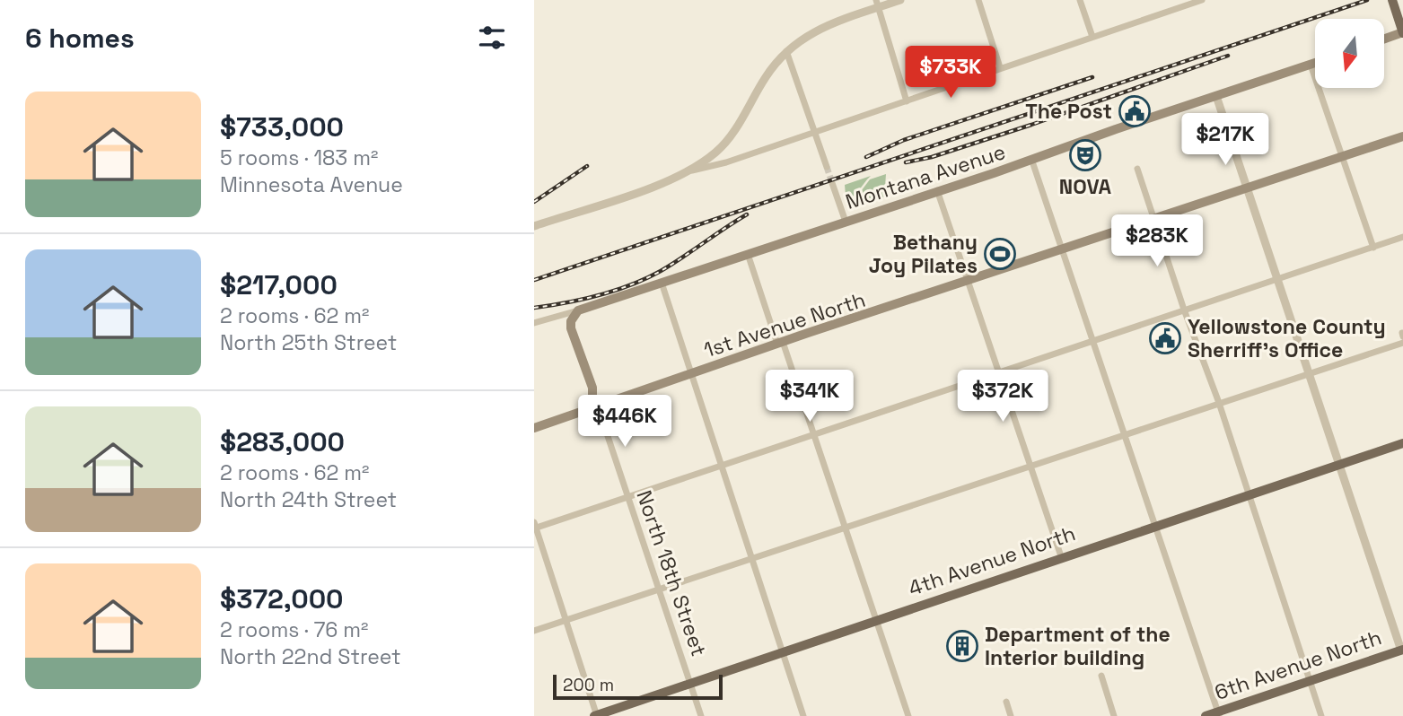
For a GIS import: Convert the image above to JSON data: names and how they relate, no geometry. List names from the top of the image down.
{
  "streets": {
    "main road": [
      "Montana Avenue",
      "1st Avenue North",
      "4th Avenue North",
      "6th Avenue North"
    ],
    "street": ["North 18th Street"]
  },
  "crossings": [
    ["1st Avenue North", "North 18th Street"],
    ["4th Avenue North", "North 18th Street"]
  ],
  "places": {
    "public building": ["The Post", "Yellowstone County Sherriff's Office"],
    "theatre": ["NOVA"],
    "sports": ["Bethany Joy Pilates"],
    "building": ["Department of the Interior building"]
  },
  "scale_bar": "200 m",
  "north": "bottom",
  "page": {
    "heading": "6 homes",
    "price": [
      "$733K",
      "$217K",
      "$283K",
      "$341K",
      "$372K",
      "$446K"
    ],
    "list": [
      {
        "name": "$733,000",
        "note": "5 rooms · 183 m² · Minnesota Avenue"
      },
      {
        "name": "$217,000",
        "note": "2 rooms · 62 m² · North 25th Street"
      },
      {
        "name": "$283,000",
        "note": "2 rooms · 62 m² · North 24th Street"
      },
      {
        "name": "$372,000",
        "note": "2 rooms · 76 m² · North 22nd Street"
      }
    ],
    "scale": "200 m"
  }
}
